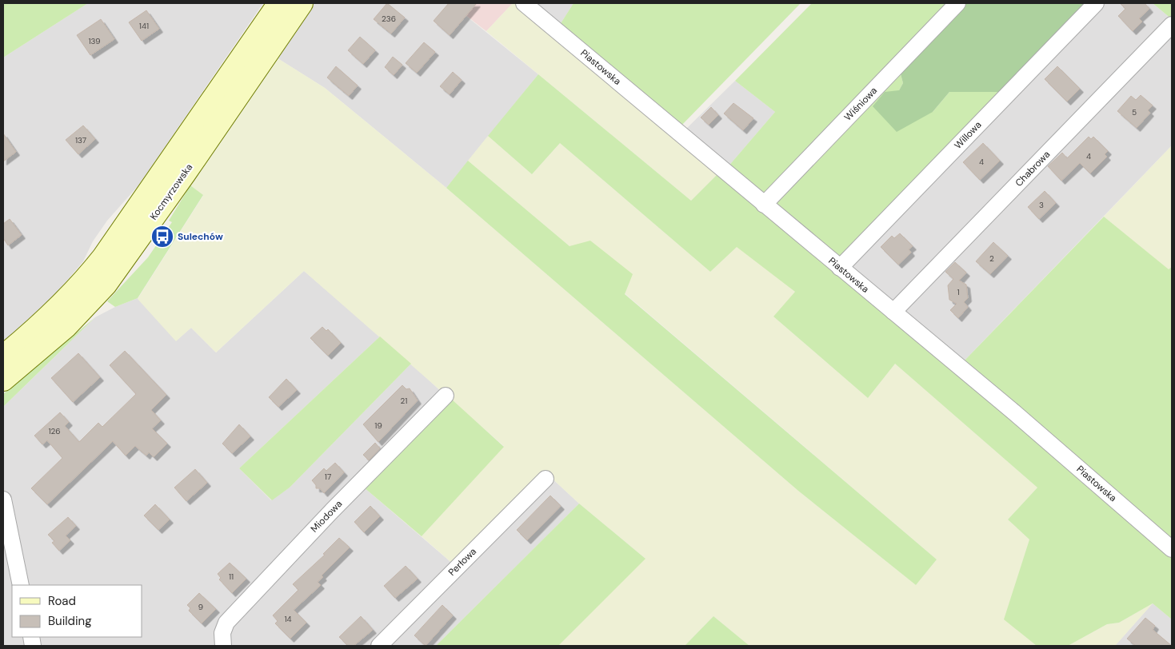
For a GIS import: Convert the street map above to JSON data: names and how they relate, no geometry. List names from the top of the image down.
{
  "streets": {
    "main road": ["Kocmyrzowska"],
    "street": [
      "Piastowska",
      "Wiśniowa",
      "Willowa",
      "Chabrowa",
      "Miodowa",
      "Perłowa"
    ]
  },
  "crossings": [
    ["Piastowska", "Wiśniowa"],
    ["Piastowska", "Willowa"],
    ["Piastowska", "Chabrowa"]
  ],
  "places": {
    "bus stop": ["Sulechów"]
  },
  "house_numbers": [
    "236",
    "141",
    "139",
    "5",
    "137",
    "4",
    "4",
    "3",
    "2",
    "1",
    "21",
    "19",
    "126",
    "17",
    "11",
    "9",
    "14"
  ],
  "legend": ["Road", "Building"]
}
